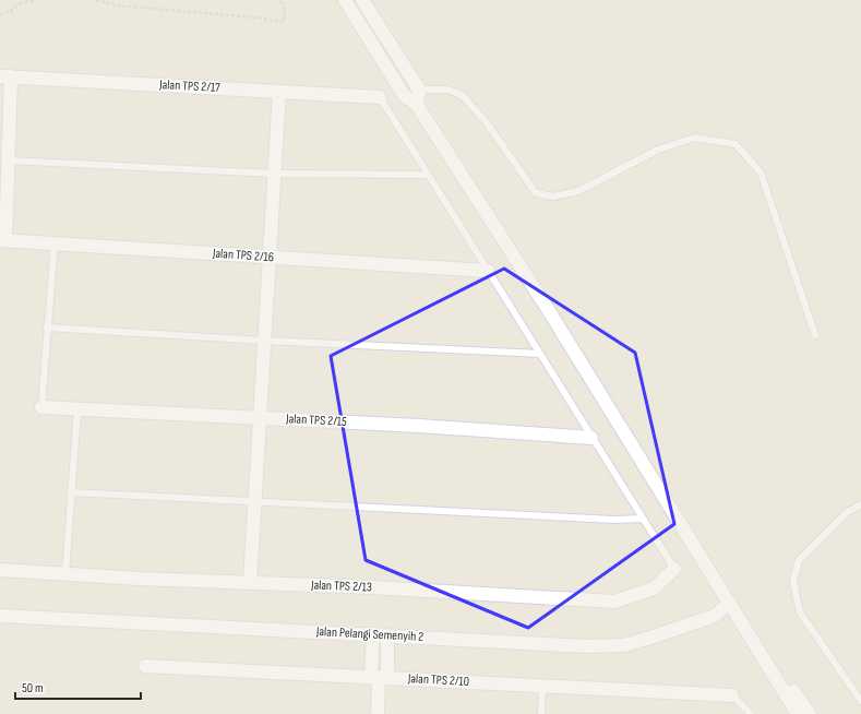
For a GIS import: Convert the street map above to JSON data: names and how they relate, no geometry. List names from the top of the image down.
{
  "streets": {
    "street": [
      "Jalan TPS 2/17",
      "Jalan TPS 2/16",
      "Jalan TPS 2/15",
      "Jalan TPS 2/13",
      "Jalan Pelangi Semenyih 2",
      "Jalan TPS 2/10"
    ]
  },
  "scale_bar": "50 m"
}
